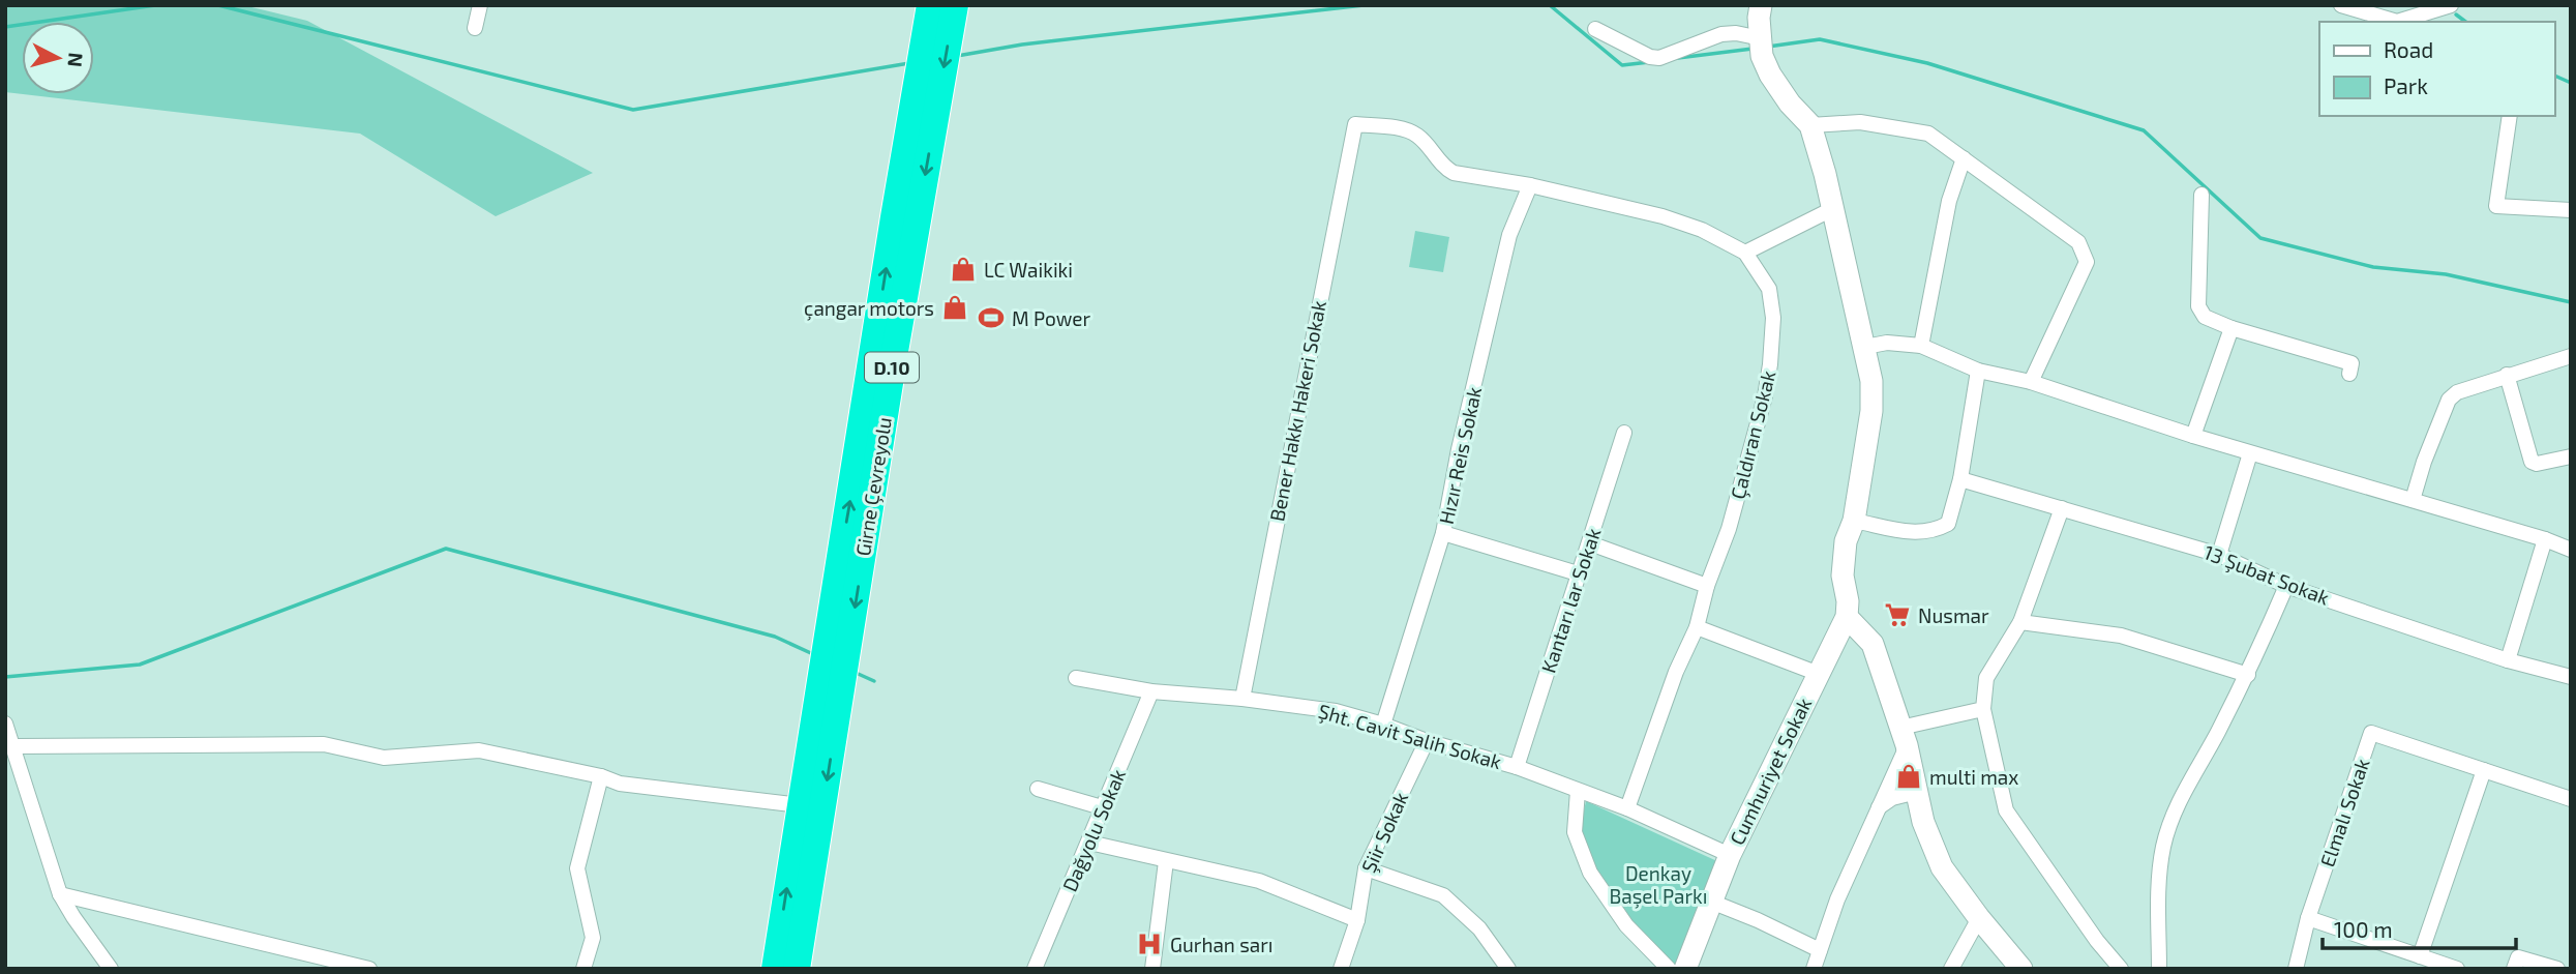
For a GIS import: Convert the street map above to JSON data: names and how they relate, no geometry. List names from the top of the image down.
{
  "streets": {
    "highway": ["D.10", "Girne Çevreyolu"],
    "street": [
      "Bener Hakkı Hakeri Sokak",
      "Çaldıran Sokak",
      "Hızır Reis Sokak",
      "13 Şubat Sokak",
      "Kantarı lar Sokak",
      "Şht. Cavit Salih Sokak",
      "Cumhuriyet Sokak",
      "Elmalı Sokak",
      "Dağyolu Sokak",
      "Şiir Sokak"
    ]
  },
  "crossings": [
    ["Bener Hakkı Hakeri Sokak", "Çaldıran Sokak"],
    ["Bener Hakkı Hakeri Sokak", "Şht. Cavit Salih Sokak"],
    ["Çaldıran Sokak", "Hızır Reis Sokak"],
    ["Çaldıran Sokak", "Şht. Cavit Salih Sokak"],
    ["Hızır Reis Sokak", "Şht. Cavit Salih Sokak"],
    ["Kantarı lar Sokak", "Şht. Cavit Salih Sokak"],
    ["Şht. Cavit Salih Sokak", "Cumhuriyet Sokak"],
    ["Şht. Cavit Salih Sokak", "Dağyolu Sokak"],
    ["Şht. Cavit Salih Sokak", "Şiir Sokak"]
  ],
  "parks": ["Denkay Başel Parkı"],
  "places": {
    "shop": ["LC Waikiki", "çangar motors", "multi max"],
    "sports": ["M Power"],
    "supermarket": ["Nusmar"],
    "hospital": ["Gurhan sarı"]
  },
  "legend": ["Road", "Park"],
  "scale_bar": "100 m",
  "north": "right"
}
